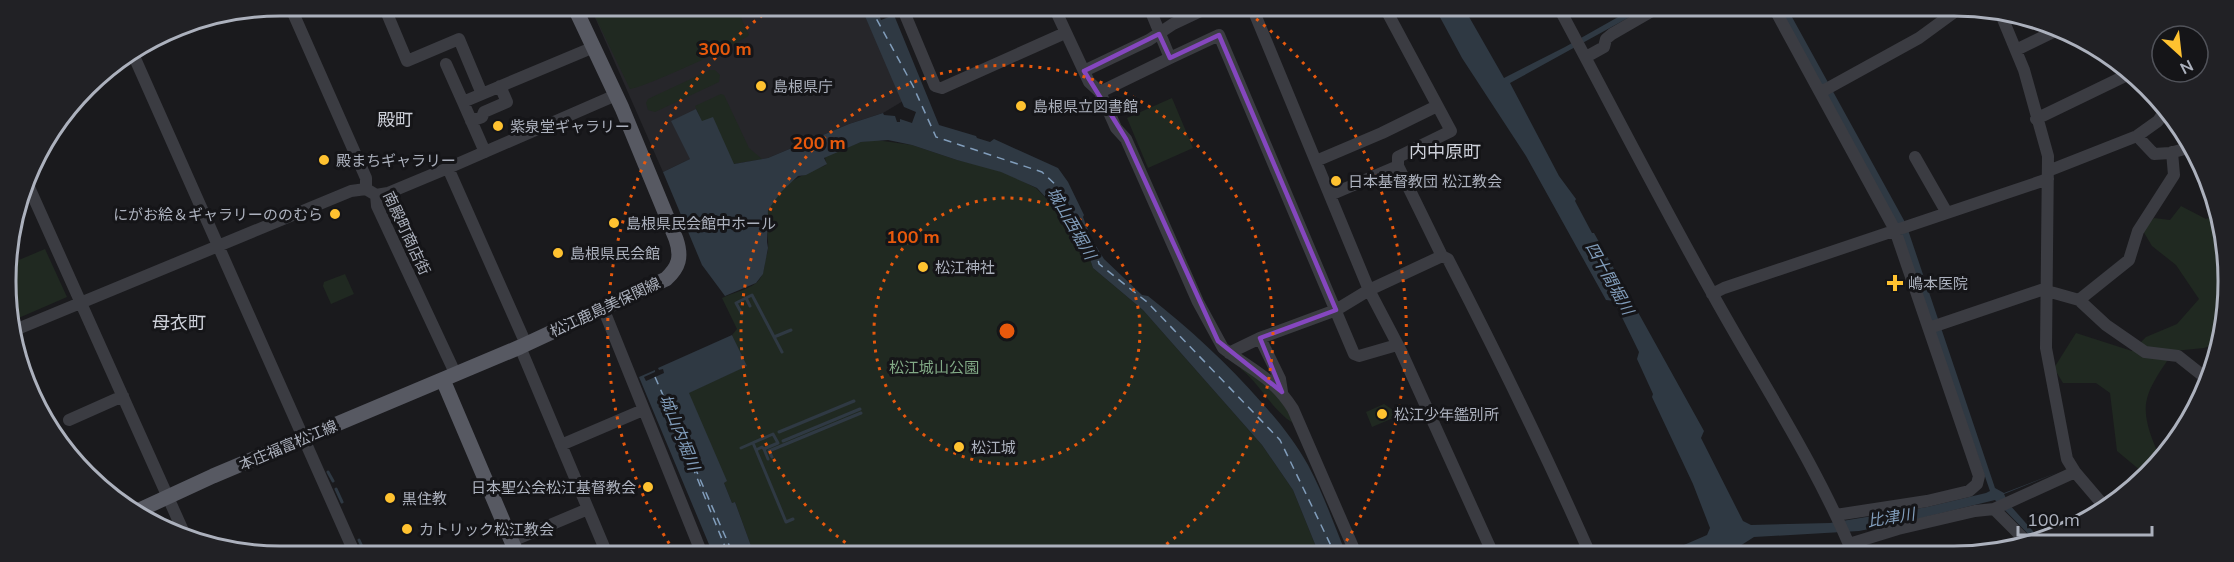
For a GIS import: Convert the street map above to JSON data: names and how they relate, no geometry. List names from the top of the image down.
{
  "streets": {
    "main road": ["松江鹿島美保関線", "本庄福富松江線"],
    "street": ["南殿町商店街"]
  },
  "crossings": [
    ["南殿町商店街", "松江鹿島美保関線"],
    ["南殿町商店街", "本庄福富松江線"],
    ["松江鹿島美保関線", "本庄福富松江線"]
  ],
  "districts": ["殿町", "内中原町", "母衣町"],
  "water": [
    "城山西堀川",
    "四十間堀川",
    "城山内堀川",
    "比津川"
  ],
  "parks": ["松江城山公園"],
  "places": {
    "other": [
      "島根県庁",
      "島根県立図書館",
      "紫泉堂ギャラリー",
      "殿まちギャラリー",
      "日本基督教団 松江教会",
      "にがお絵＆ギャラリーののむら",
      "島根県民会館中ホール",
      "島根県民会館",
      "松江神社",
      "松江少年鑑別所",
      "松江城",
      "日本聖公会松江基督教会",
      "黒住教",
      "カトリック松江教会"
    ],
    "health": ["嶋本医院"]
  },
  "scale_bar": "100 m",
  "north": "bottom right",
  "rings": ["300 m", "200 m", "100 m"]
}
